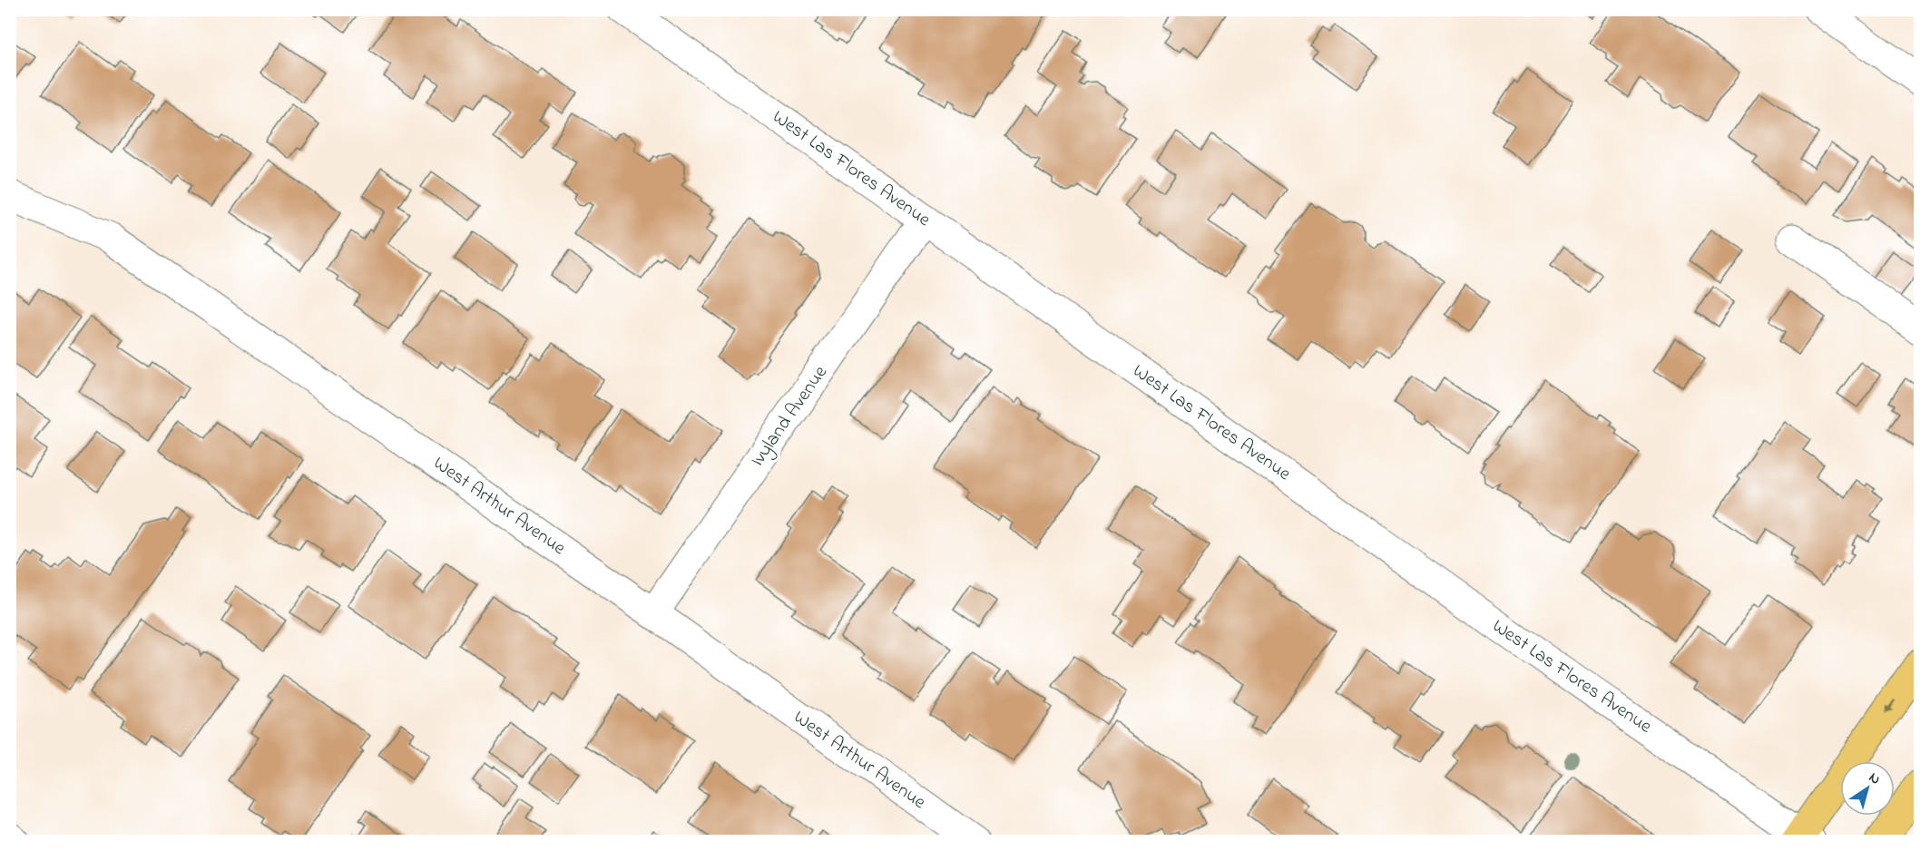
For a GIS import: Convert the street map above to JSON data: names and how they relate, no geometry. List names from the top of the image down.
{
  "streets": {
    "street": ["West Las Flores Avenue", "Ivyland Avenue", "West Arthur Avenue"]
  },
  "crossings": [
    ["West Las Flores Avenue", "Ivyland Avenue"],
    ["Ivyland Avenue", "West Arthur Avenue"]
  ],
  "north": "top right"
}
